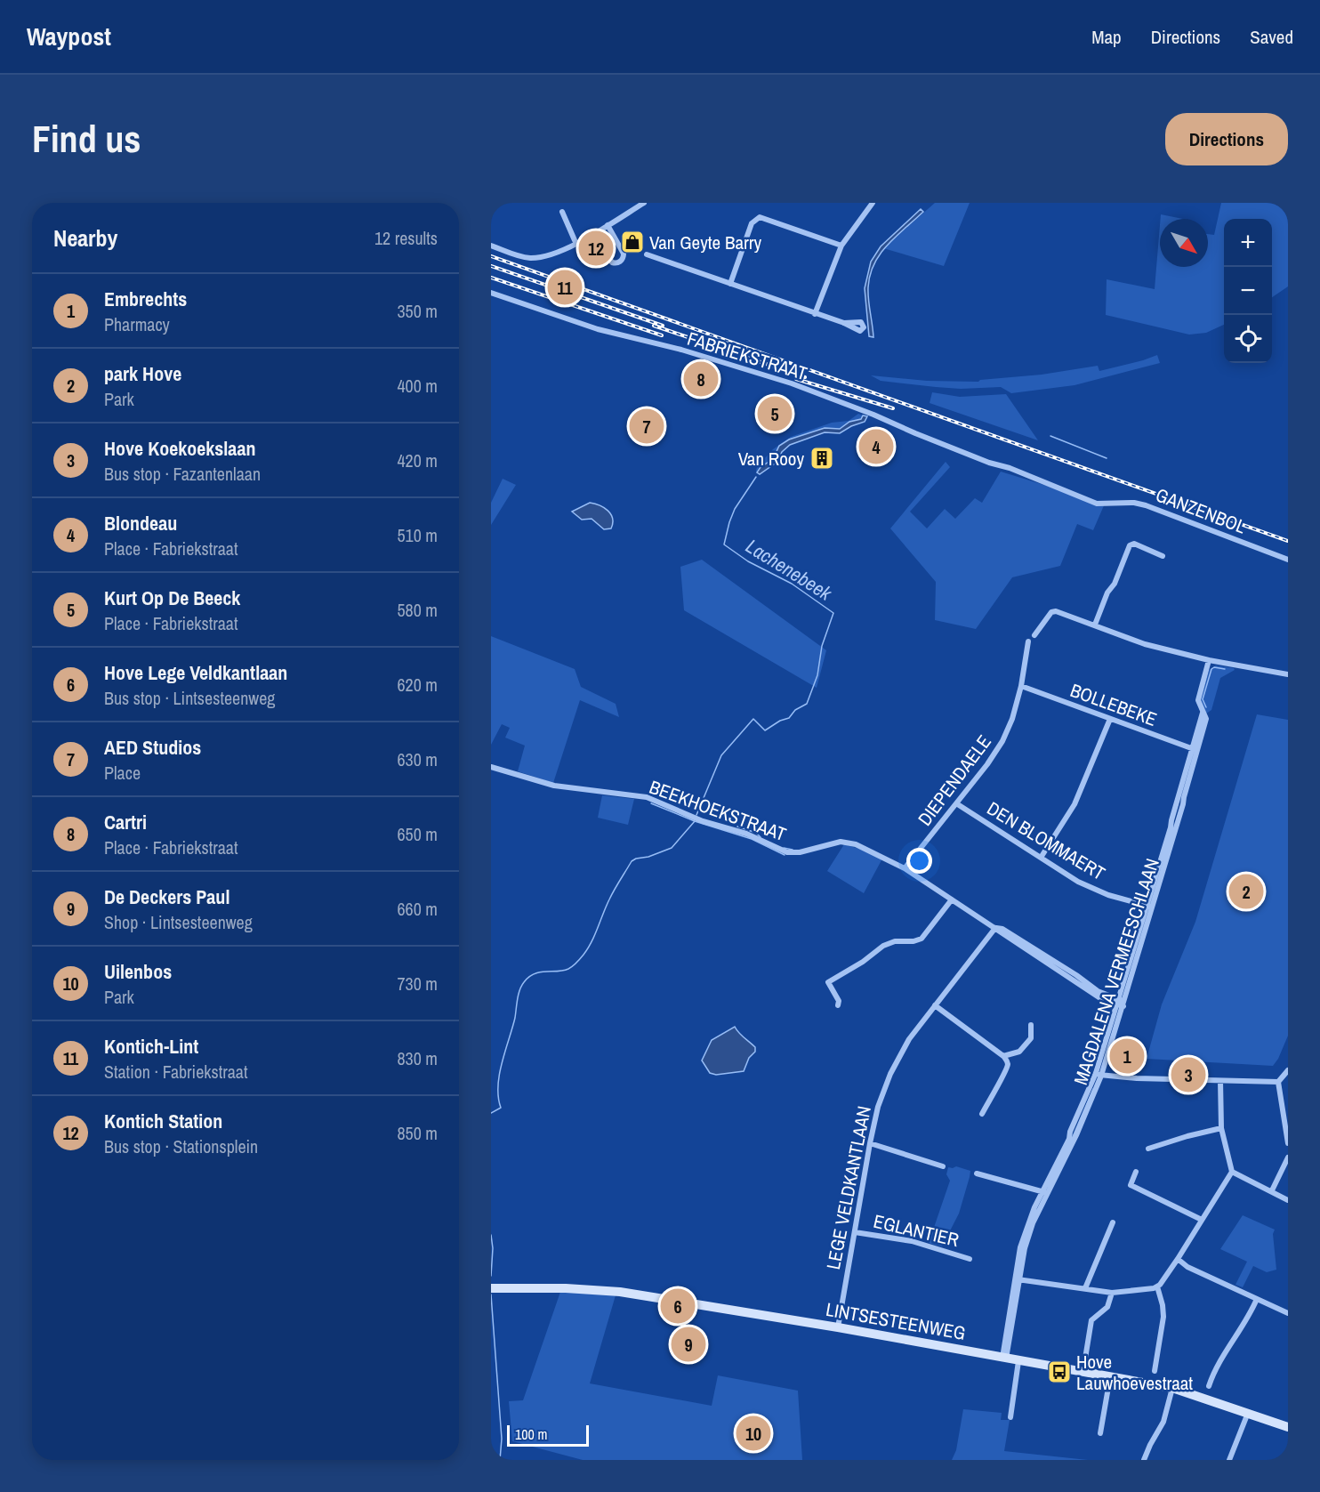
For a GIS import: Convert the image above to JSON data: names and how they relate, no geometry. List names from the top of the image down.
{
  "streets": {
    "street": [
      "FABRIEKSTRAAT",
      "GANZENBOL",
      "BOLLEBEKE",
      "DIEPENDAELE",
      "BEEKHOEKSTRAAT",
      "DEN BLOMMAERT",
      "MAGDALENA VERMEESCHLAAN",
      "LEGE VELDKANTLAAN",
      "EGLANTIER",
      "LINTSESTEENWEG"
    ]
  },
  "crossings": [
    ["FABRIEKSTRAAT", "GANZENBOL"],
    ["BOLLEBEKE", "DIEPENDAELE"],
    ["BOLLEBEKE", "MAGDALENA VERMEESCHLAAN"],
    ["DIEPENDAELE", "BEEKHOEKSTRAAT"],
    ["DIEPENDAELE", "DEN BLOMMAERT"],
    ["DEN BLOMMAERT", "MAGDALENA VERMEESCHLAAN"],
    ["MAGDALENA VERMEESCHLAAN", "LINTSESTEENWEG"],
    ["LEGE VELDKANTLAAN", "EGLANTIER"],
    ["LEGE VELDKANTLAAN", "LINTSESTEENWEG"]
  ],
  "water": ["Lachenebeek"],
  "places": {
    "shop": ["Van Geyte Barry"],
    "building": ["Van Rooy"],
    "bus stop": ["Hove Lauwhoevestraat"]
  },
  "scale_bar": "100 m",
  "north": "bottom right",
  "page": {
    "header": "Waypost",
    "nav": ["Map", "Directions", "Saved"],
    "buttons": "Directions",
    "title": "Find us",
    "heading": ["Nearby", "12 results"],
    "map_buttons": ["+", "−"],
    "pins": [
      "12",
      "11",
      "8",
      "5",
      "7",
      "4",
      "2",
      "1",
      "3",
      "6",
      "9",
      "10"
    ],
    "list": [
      {
        "mark": "1",
        "name": "Embrechts",
        "note": "Pharmacy",
        "value": "350 m"
      },
      {
        "mark": "2",
        "name": "park Hove",
        "note": "Park",
        "value": "400 m"
      },
      {
        "mark": "3",
        "name": "Hove Koekoekslaan",
        "note": "Bus stop · Fazantenlaan",
        "value": "420 m"
      },
      {
        "mark": "4",
        "name": "Blondeau",
        "note": "Place · Fabriekstraat",
        "value": "510 m"
      },
      {
        "mark": "5",
        "name": "Kurt Op De Beeck",
        "note": "Place · Fabriekstraat",
        "value": "580 m"
      },
      {
        "mark": "6",
        "name": "Hove Lege Veldkantlaan",
        "note": "Bus stop · Lintsesteenweg",
        "value": "620 m"
      },
      {
        "mark": "7",
        "name": "AED Studios",
        "note": "Place",
        "value": "630 m"
      },
      {
        "mark": "8",
        "name": "Cartri",
        "note": "Place · Fabriekstraat",
        "value": "650 m"
      },
      {
        "mark": "9",
        "name": "De Deckers Paul",
        "note": "Shop · Lintsesteenweg",
        "value": "660 m"
      },
      {
        "mark": "10",
        "name": "Uilenbos",
        "note": "Park",
        "value": "730 m"
      },
      {
        "mark": "11",
        "name": "Kontich-Lint",
        "note": "Station · Fabriekstraat",
        "value": "830 m"
      },
      {
        "mark": "12",
        "name": "Kontich Station",
        "note": "Bus stop · Stationsplein",
        "value": "850 m"
      }
    ],
    "scale": "100 m"
  }
}
